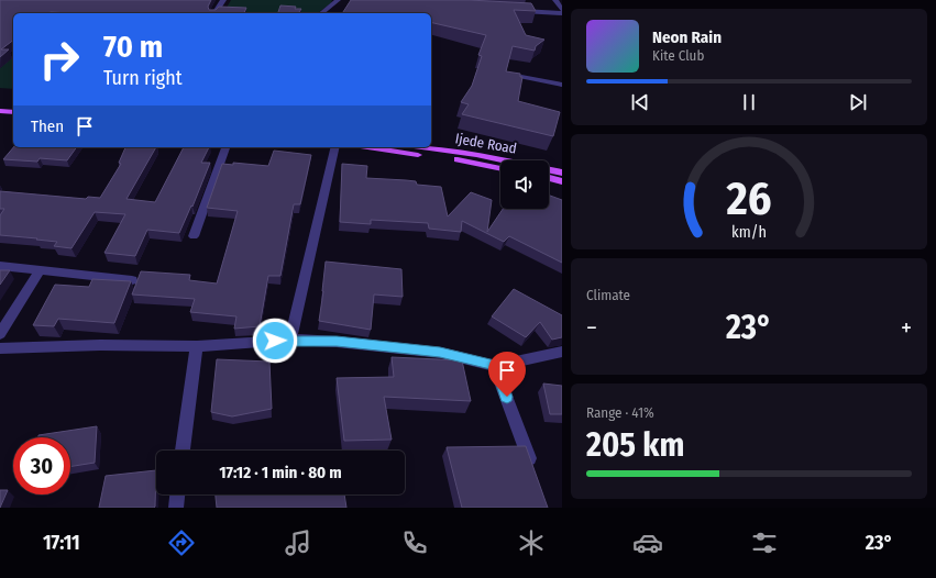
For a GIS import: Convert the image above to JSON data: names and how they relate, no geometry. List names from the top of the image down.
{
  "streets": {
    "main road": ["Ijede Road"]
  },
  "page": {
    "turn": ["70 m", "Turn right"],
    "song": ["Neon Rain", "Kite Club"],
    "then": "Then",
    "tile": [
      "Climate",
      ["Range · 41%", "205 km"]
    ],
    "heat": ["−", "23°", "+"],
    "limit": "30",
    "trip": "17:12 · 1 min · 80 m",
    "tabs": ["17:11", "23°"],
    "gauge": ["26", "km/h"]
  }
}
